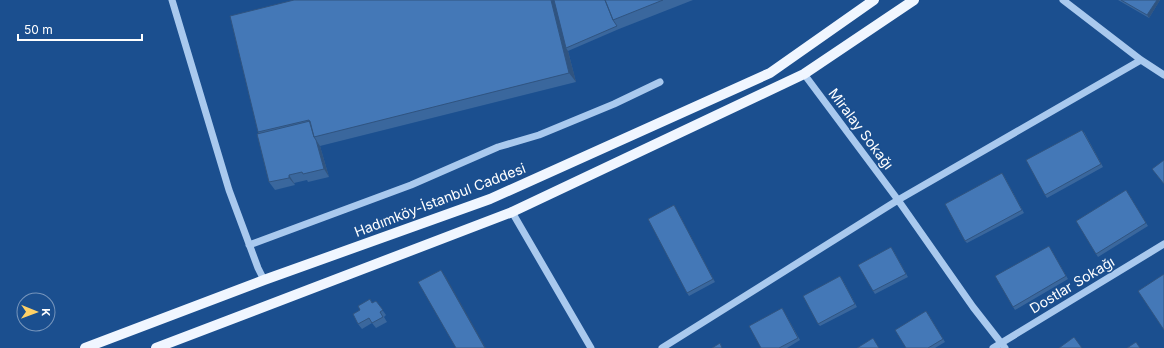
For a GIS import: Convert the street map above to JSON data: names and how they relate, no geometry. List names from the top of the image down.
{
  "streets": {
    "main road": ["Hadımköy-İstanbul Caddesi"],
    "street": ["Miralay Sokağı", "Dostlar Sokağı"]
  },
  "crossings": [
    ["Miralay Sokağı", "Dostlar Sokağı"]
  ],
  "scale_bar": "50 m",
  "north": "right"
}
